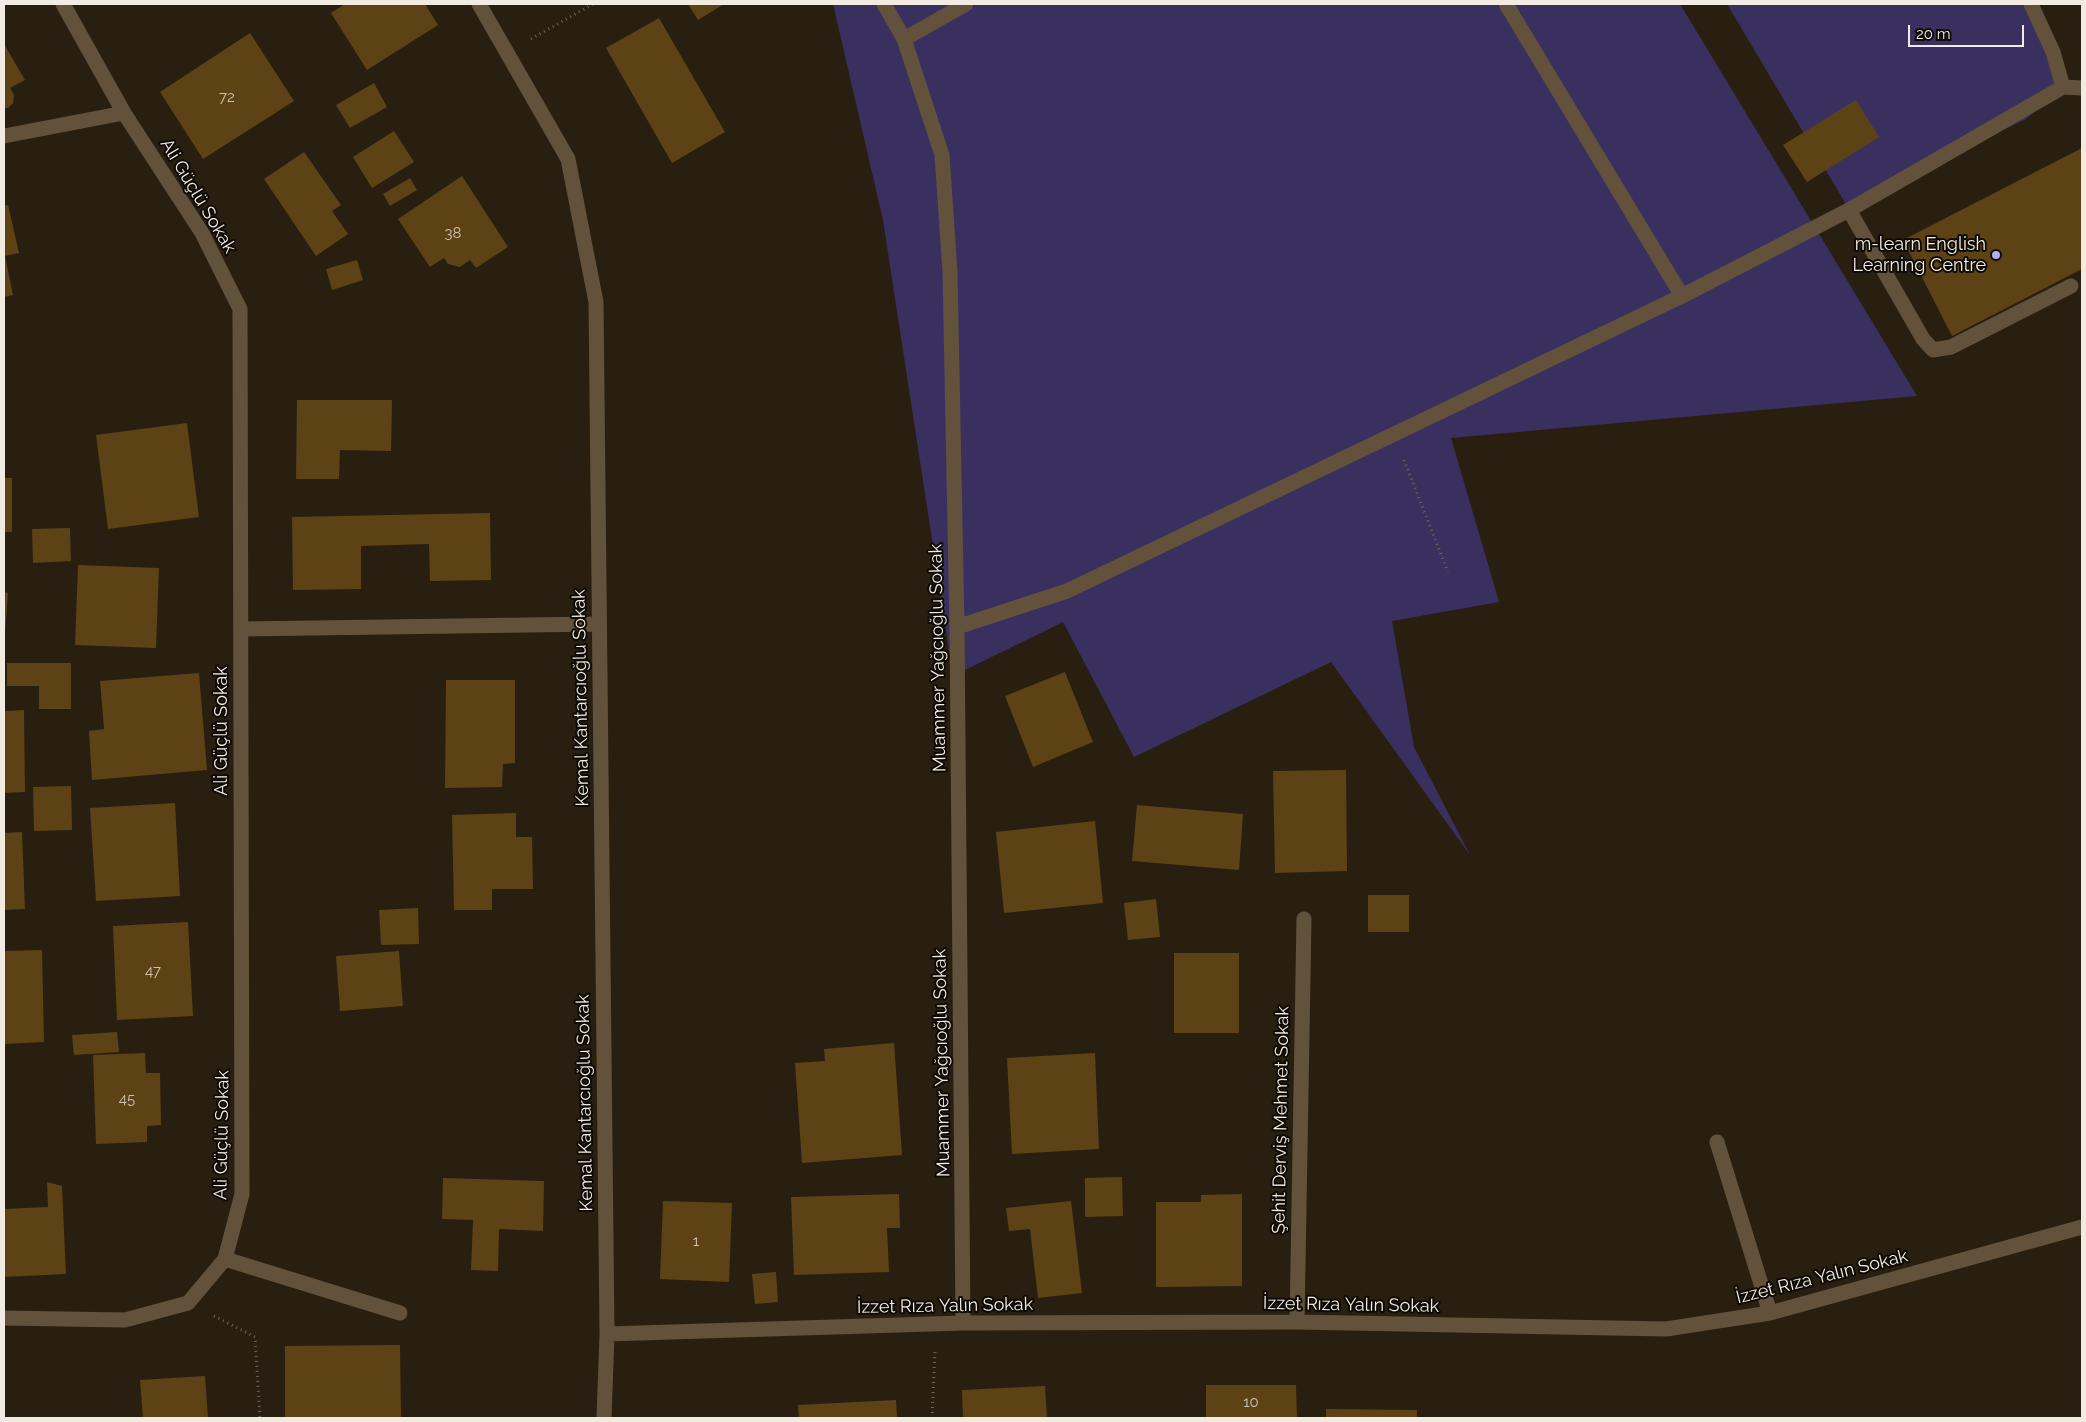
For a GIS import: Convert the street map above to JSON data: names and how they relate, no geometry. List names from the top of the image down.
{
  "streets": {
    "street": [
      "Ali Güçlü Sokak",
      "Muammer Yağcıoğlu Sokak",
      "Kemal Kantarcıoğlu Sokak",
      "Şehit Derviş Mehmet Sokak",
      "İzzet Rıza Yalın Sokak"
    ]
  },
  "crossings": [
    ["Muammer Yağcıoğlu Sokak", "İzzet Rıza Yalın Sokak"],
    ["Kemal Kantarcıoğlu Sokak", "İzzet Rıza Yalın Sokak"],
    ["Şehit Derviş Mehmet Sokak", "İzzet Rıza Yalın Sokak"]
  ],
  "places": ["m-learn English Learning Centre"],
  "house_numbers": [
    "72",
    "38",
    "47",
    "45",
    "1",
    "10"
  ],
  "scale_bar": "20 m"
}
